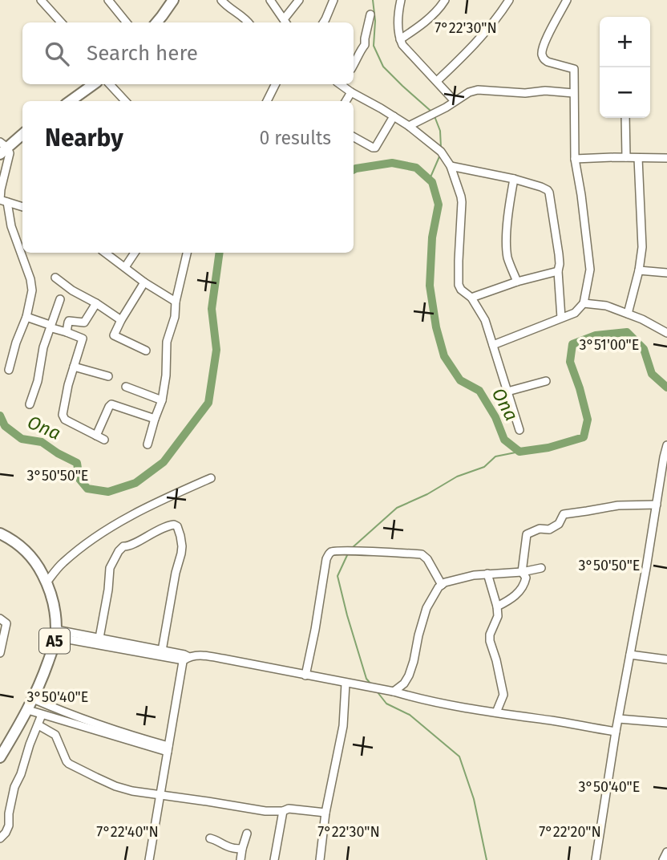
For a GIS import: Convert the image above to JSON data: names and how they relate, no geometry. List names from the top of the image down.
{
  "streets": {
    "highway": ["A5"]
  },
  "water": ["Ona"],
  "page": {
    "map_buttons": ["+", "−"],
    "search": "Search here",
    "heading": ["Nearby", "0 results"]
  },
  "coordinates": [
    "7°22'30\"N",
    "3°51'00\"E",
    "3°50'50\"E",
    "3°50'40\"E",
    "7°22'40\"N",
    "7°22'20\"N"
  ]
}
